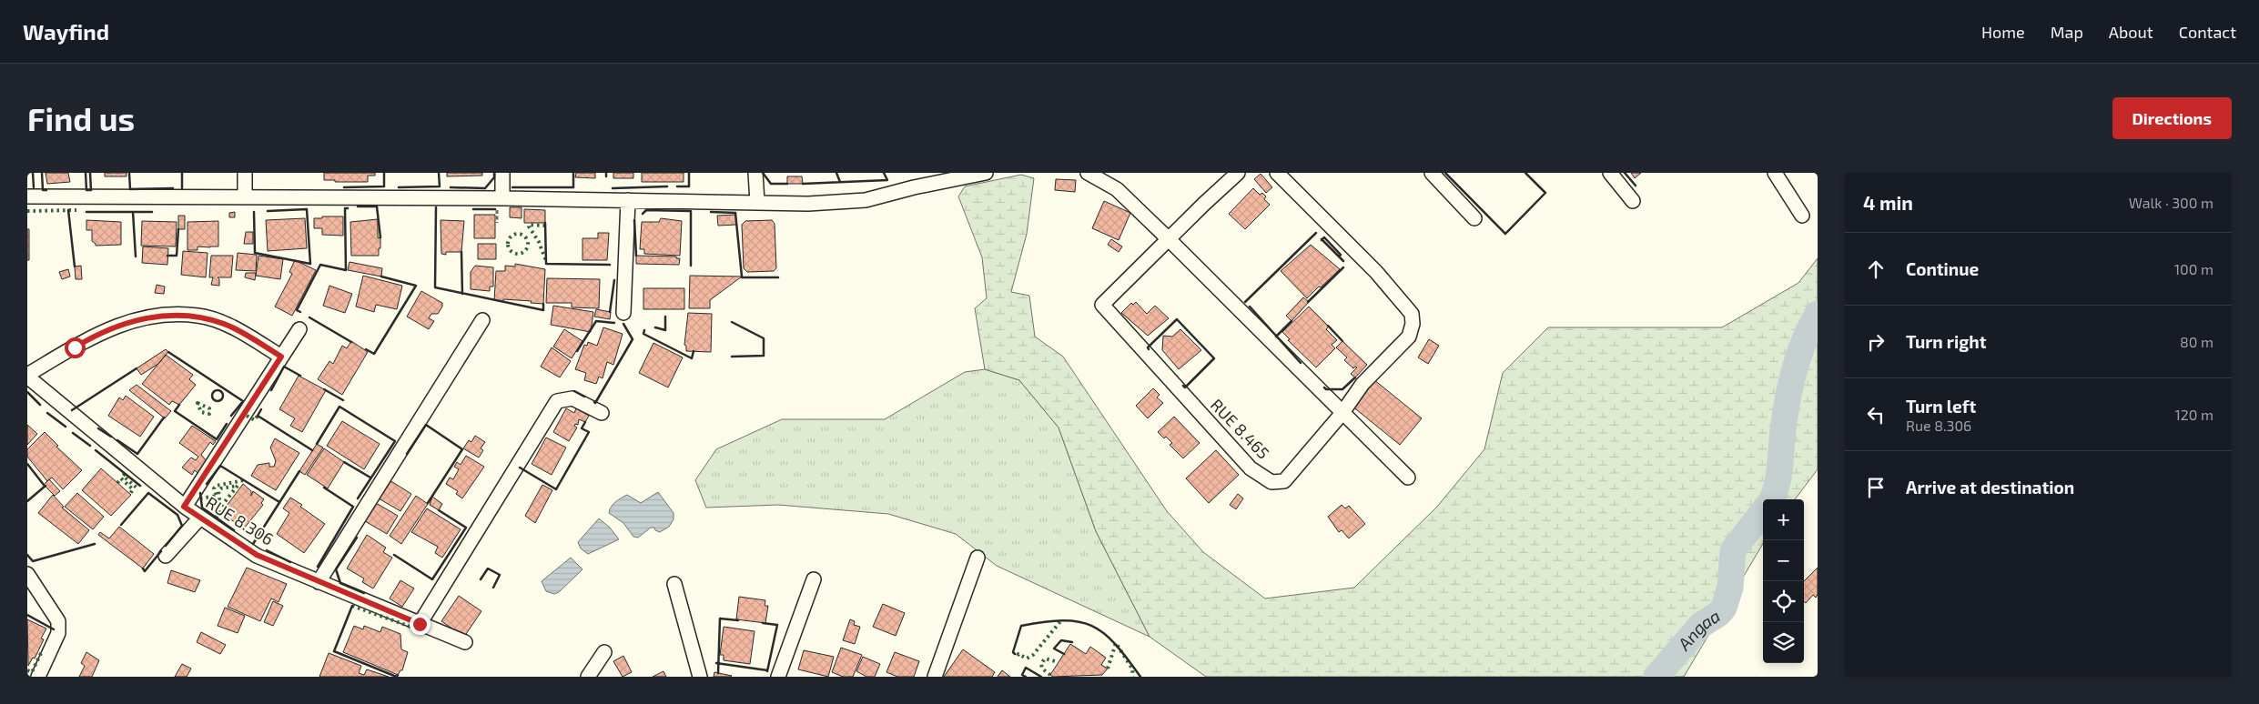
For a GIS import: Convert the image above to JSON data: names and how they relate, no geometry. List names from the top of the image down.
{
  "streets": {
    "street": ["RUE 8.465", "RUE 8.306"]
  },
  "water": ["Angaa"],
  "page": {
    "header": "Wayfind",
    "nav": [
      "Home",
      "Map",
      "About",
      "Contact"
    ],
    "buttons": "Directions",
    "title": "Find us",
    "heading": ["4 min", "Walk · 300 m"],
    "list": [
      ["Continue", "100 m"],
      ["Turn right", "80 m"],
      ["Turn left", "Rue 8.306", "120 m"],
      "Arrive at destination"
    ],
    "map_buttons": ["+", "−"]
  }
}
